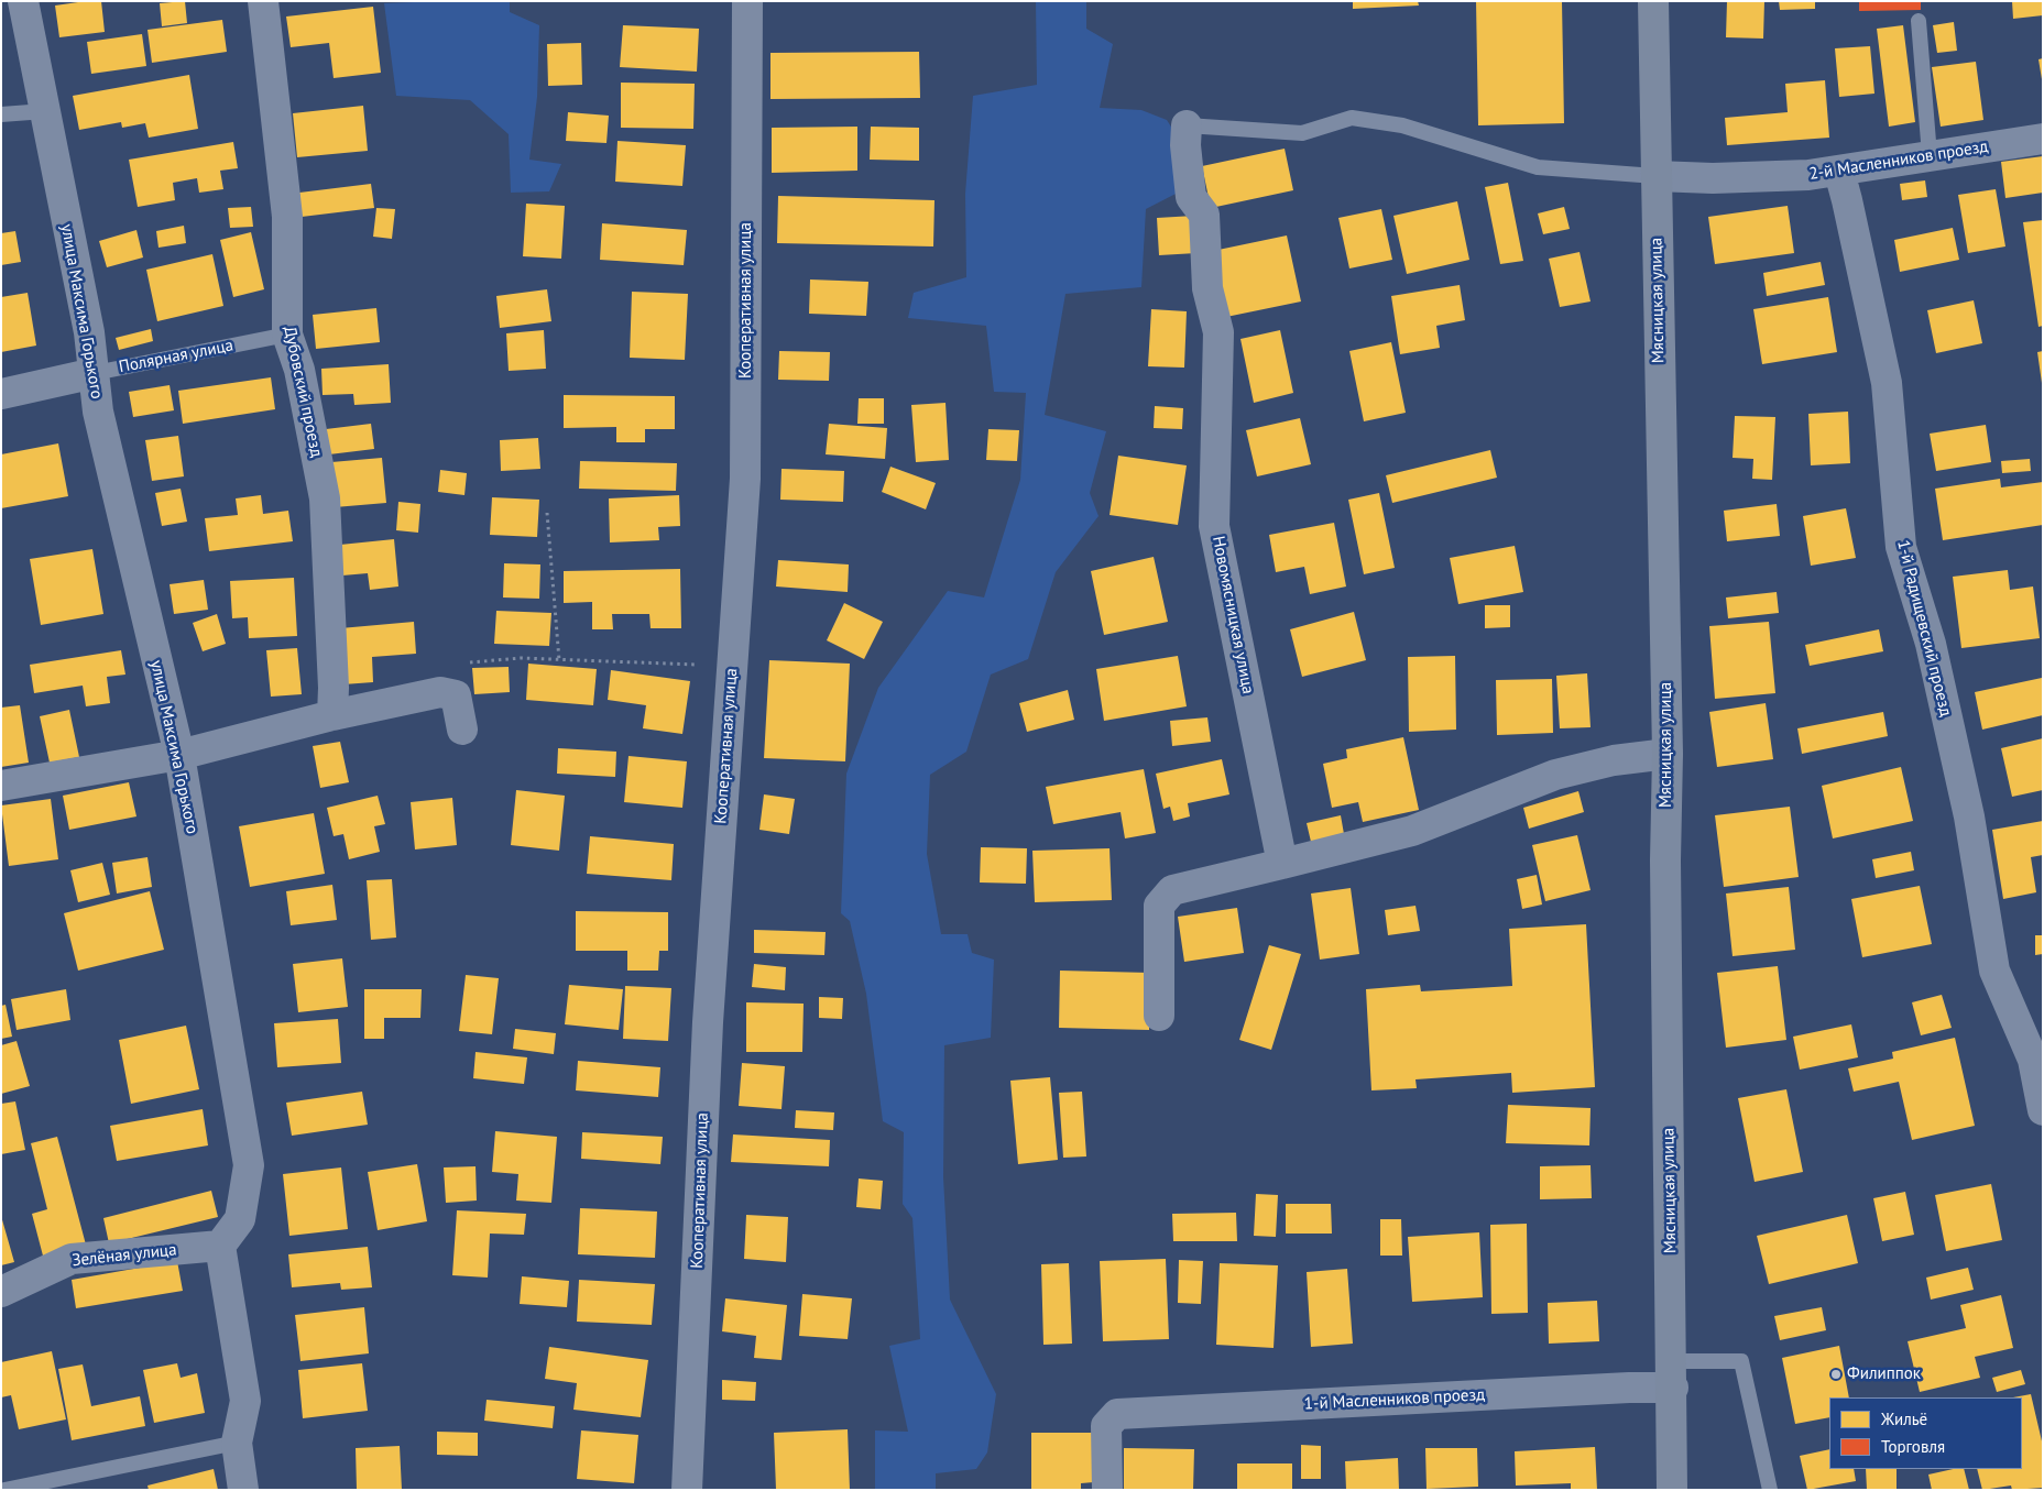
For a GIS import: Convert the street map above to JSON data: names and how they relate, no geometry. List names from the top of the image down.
{
  "streets": {
    "main road": ["Мясницкая улица"],
    "street": [
      "2-й Масленников проезд",
      "Кооперативная улица",
      "улица Максима Горького",
      "Полярная улица",
      "Дубовский проезд",
      "Новомясницкая улица",
      "1-й Радищевский проезд",
      "Зелёная улица",
      "1-й Масленников проезд"
    ]
  },
  "crossings": [
    ["2-й Масленников проезд", "Мясницкая улица"],
    ["2-й Масленников проезд", "1-й Радищевский проезд"],
    ["Мясницкая улица", "1-й Масленников проезд"],
    ["улица Максима Горького", "Полярная улица"],
    ["улица Максима Горького", "Зелёная улица"],
    ["Полярная улица", "Дубовский проезд"]
  ],
  "places": ["Филиппок"],
  "legend": ["Жильё", "Торговля"]
}
